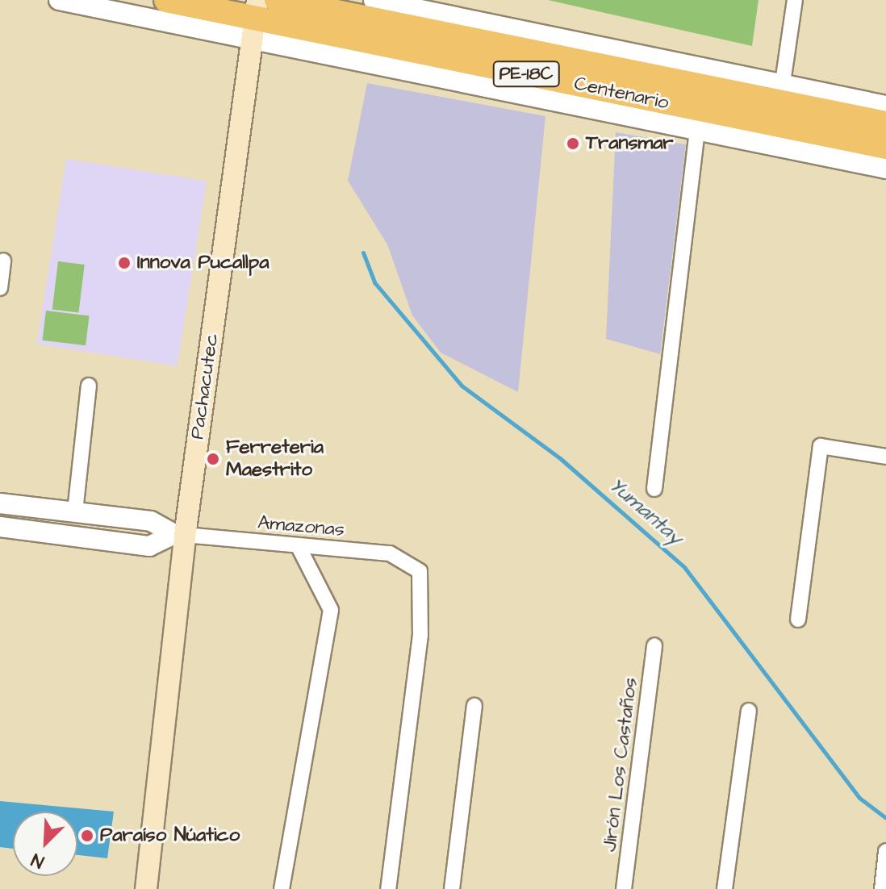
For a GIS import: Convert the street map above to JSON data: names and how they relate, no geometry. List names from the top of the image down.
{
  "streets": {
    "highway": ["PE-18C", "Centenario"],
    "main road": ["Pachacutec"],
    "street": ["Amazonas", "Jirón Los Castaños"]
  },
  "crossings": [
    ["Centenario", "Pachacutec"],
    ["Pachacutec", "Amazonas"]
  ],
  "water": ["Yumantay"],
  "places": [
    "Transmar",
    "Innova Pucallpa",
    "Ferreteria Maestrito",
    "Paraíso Núatico"
  ],
  "north": "bottom left"
}
